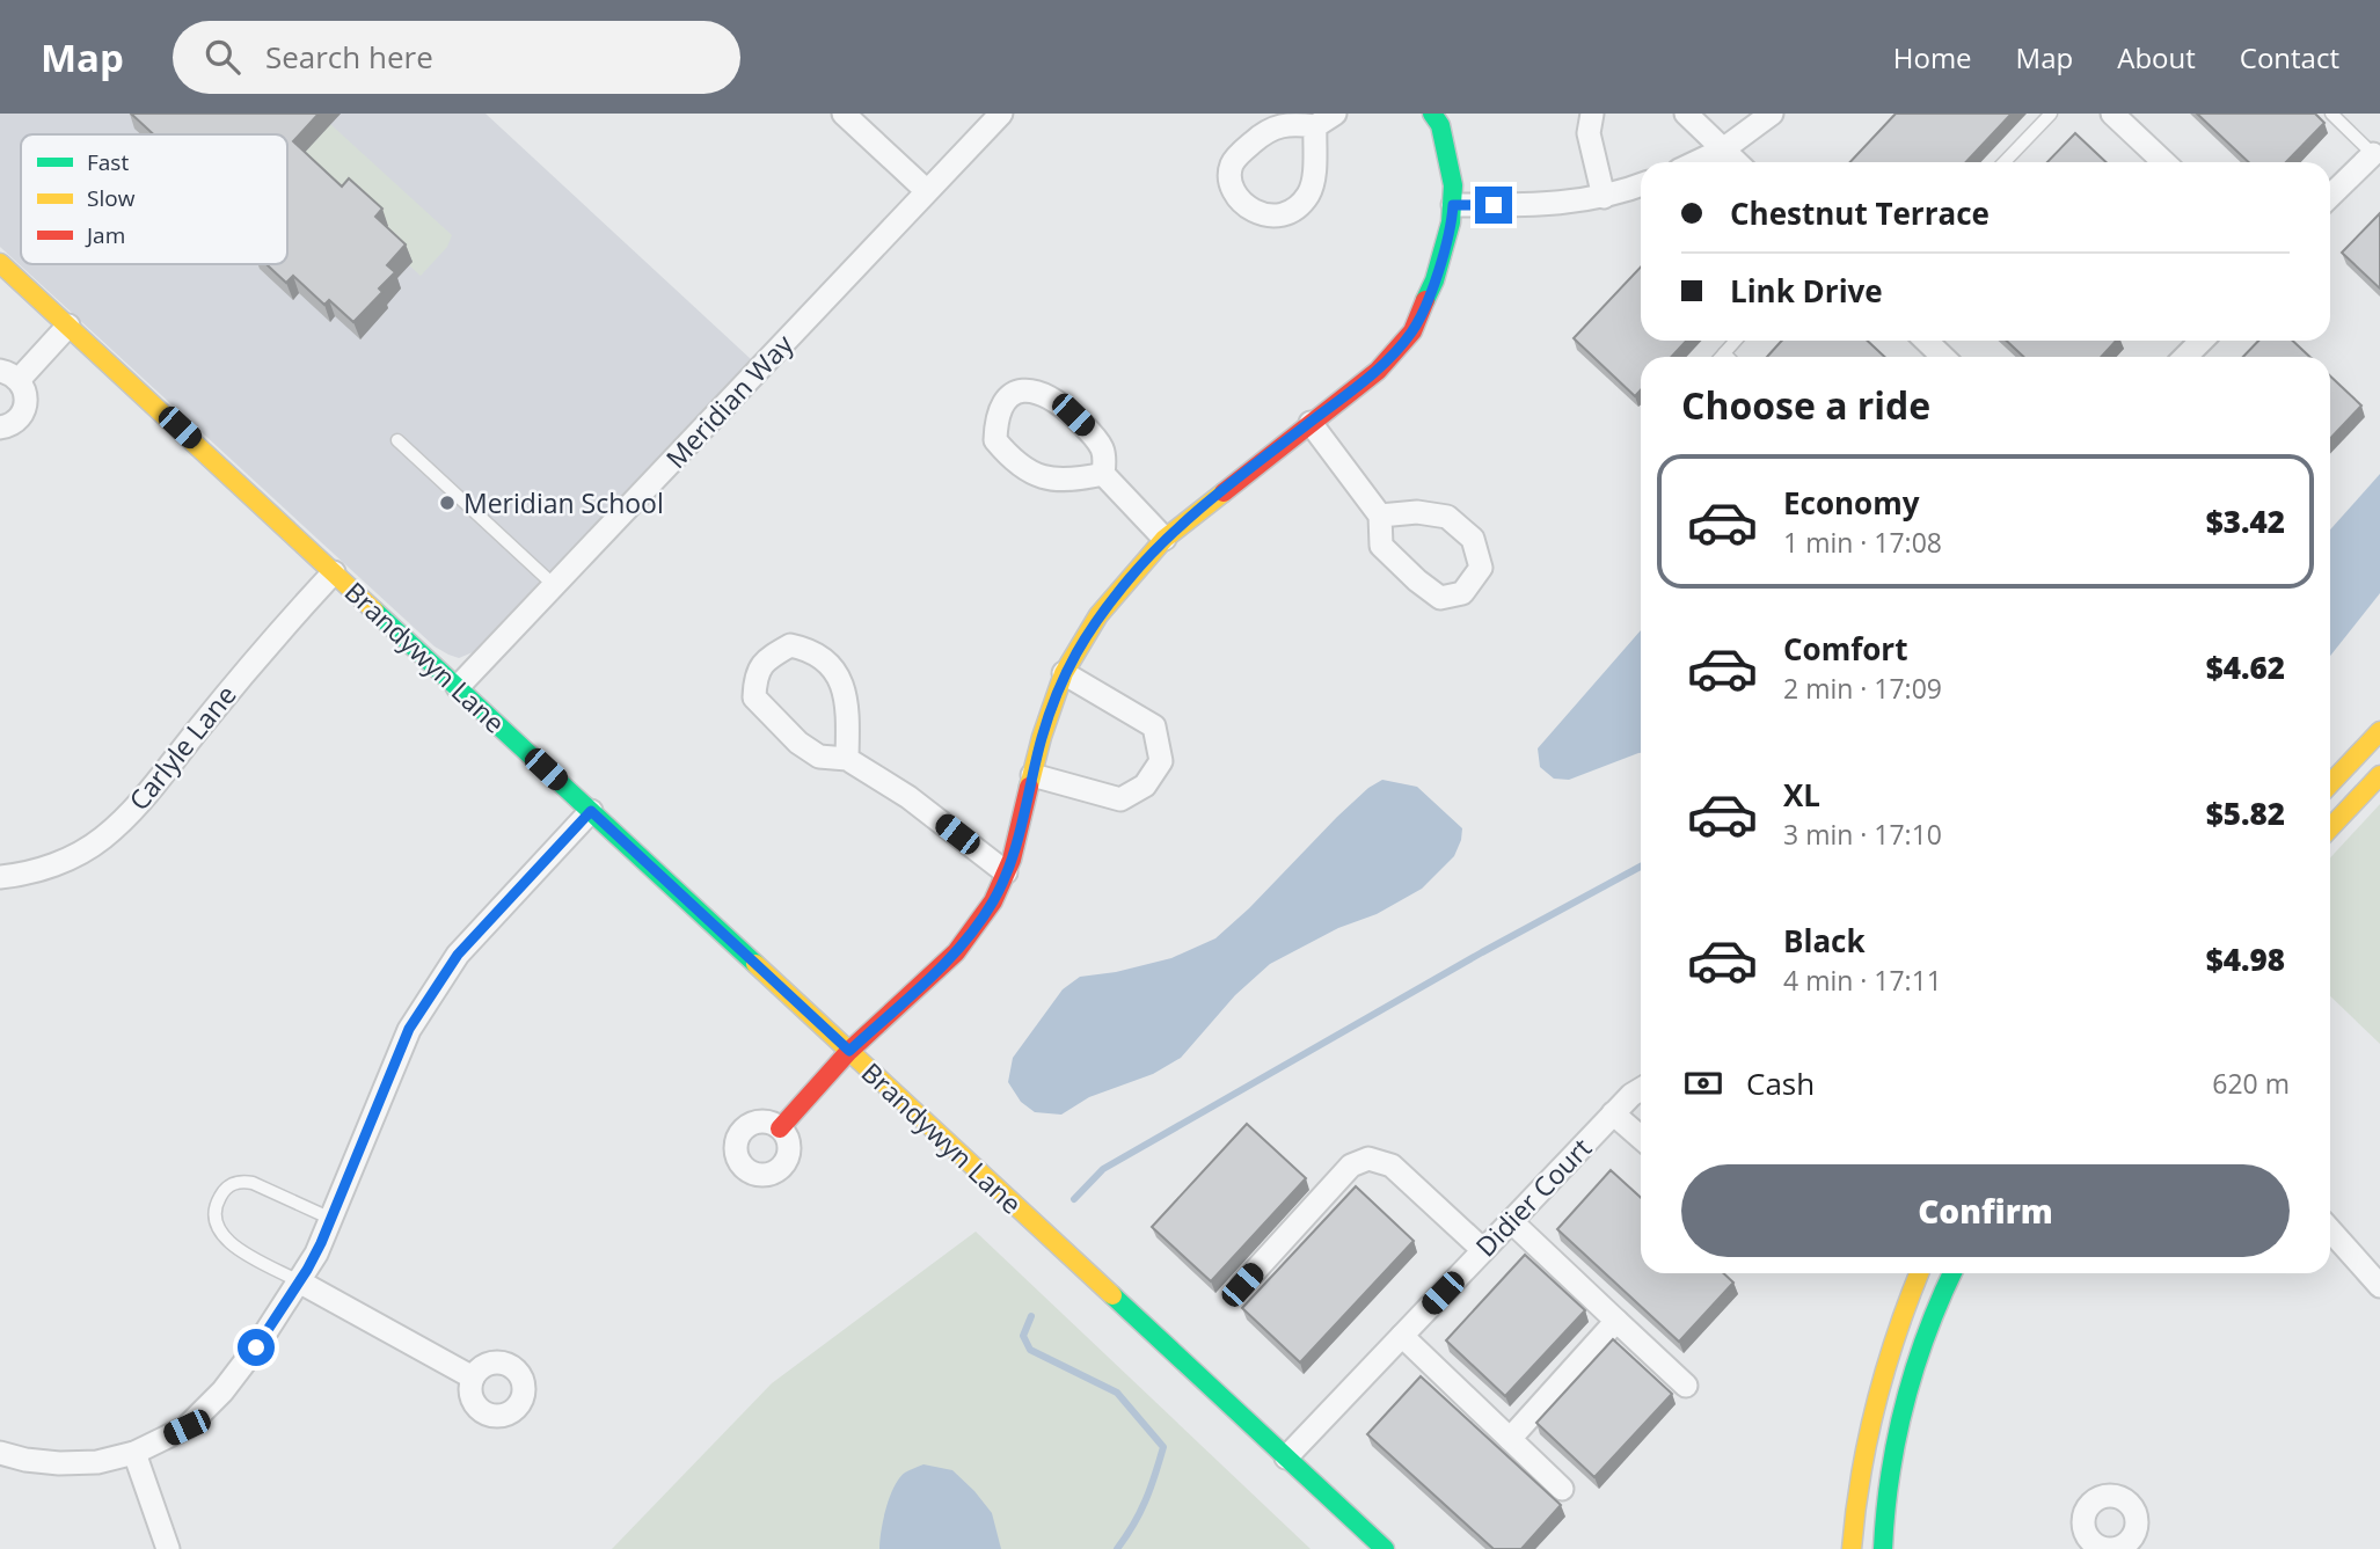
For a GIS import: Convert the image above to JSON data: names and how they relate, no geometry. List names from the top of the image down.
{
  "streets": {
    "street": [
      "Meridian Way",
      "Brandywyn Lane",
      "Carlyle Lane",
      "Didier Court"
    ]
  },
  "crossings": [
    ["Meridian Way", "Brandywyn Lane"],
    ["Brandywyn Lane", "Carlyle Lane"],
    ["Brandywyn Lane", "Didier Court"]
  ],
  "places": ["Meridian School"],
  "legend": ["Fast", "Slow", "Jam"],
  "page": {
    "header": "Map",
    "search": "Search here",
    "nav": [
      "Home",
      "Map",
      "About",
      "Contact"
    ],
    "banner": ["Chestnut Terrace", "Link Drive"],
    "heading": "Choose a ride",
    "list": [
      {
        "name": "Economy",
        "note": "1 min · 17:08",
        "value": "$3.42"
      },
      {
        "name": "Comfort",
        "note": "2 min · 17:09",
        "value": "$4.62"
      },
      {
        "name": "XL",
        "note": "3 min · 17:10",
        "value": "$5.82"
      },
      {
        "name": "Black",
        "note": "4 min · 17:11",
        "value": "$4.98"
      }
    ],
    "pay": ["Cash", "620 m"],
    "buttons": "Confirm"
  }
}
